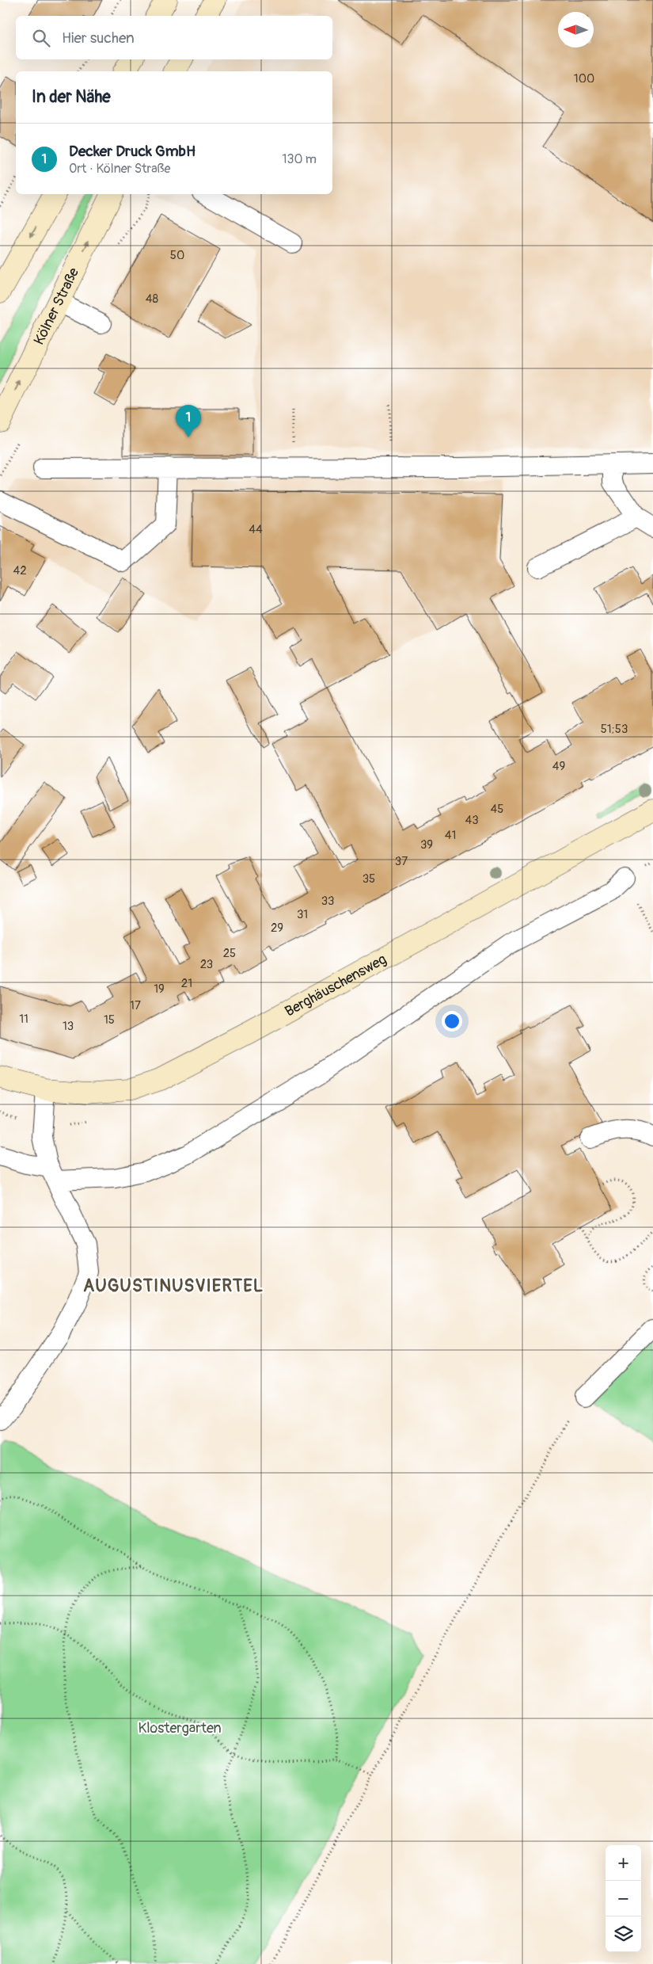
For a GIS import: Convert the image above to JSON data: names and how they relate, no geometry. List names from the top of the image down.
{
  "streets": {
    "main road": ["Kölner Straße", "Berghäuschensweg"]
  },
  "districts": ["AUGUSTINUSVIERTEL"],
  "parks": ["Klostergarten"],
  "house_numbers": [
    "100",
    "50",
    "48",
    "44",
    "42",
    "51;53",
    "49",
    "45",
    "43",
    "41",
    "39",
    "37",
    "35",
    "33",
    "31",
    "29",
    "25",
    "23",
    "21",
    "19",
    "17",
    "11",
    "15",
    "13"
  ],
  "north": "left",
  "page": {
    "search": "Hier suchen",
    "heading": "In der Nähe",
    "list": [
      {
        "mark": "1",
        "name": "Decker Druck GmbH",
        "note": "Ort · Kölner Straße",
        "value": "130 m"
      }
    ],
    "pins": "1",
    "map_buttons": ["+", "−"]
  }
}
